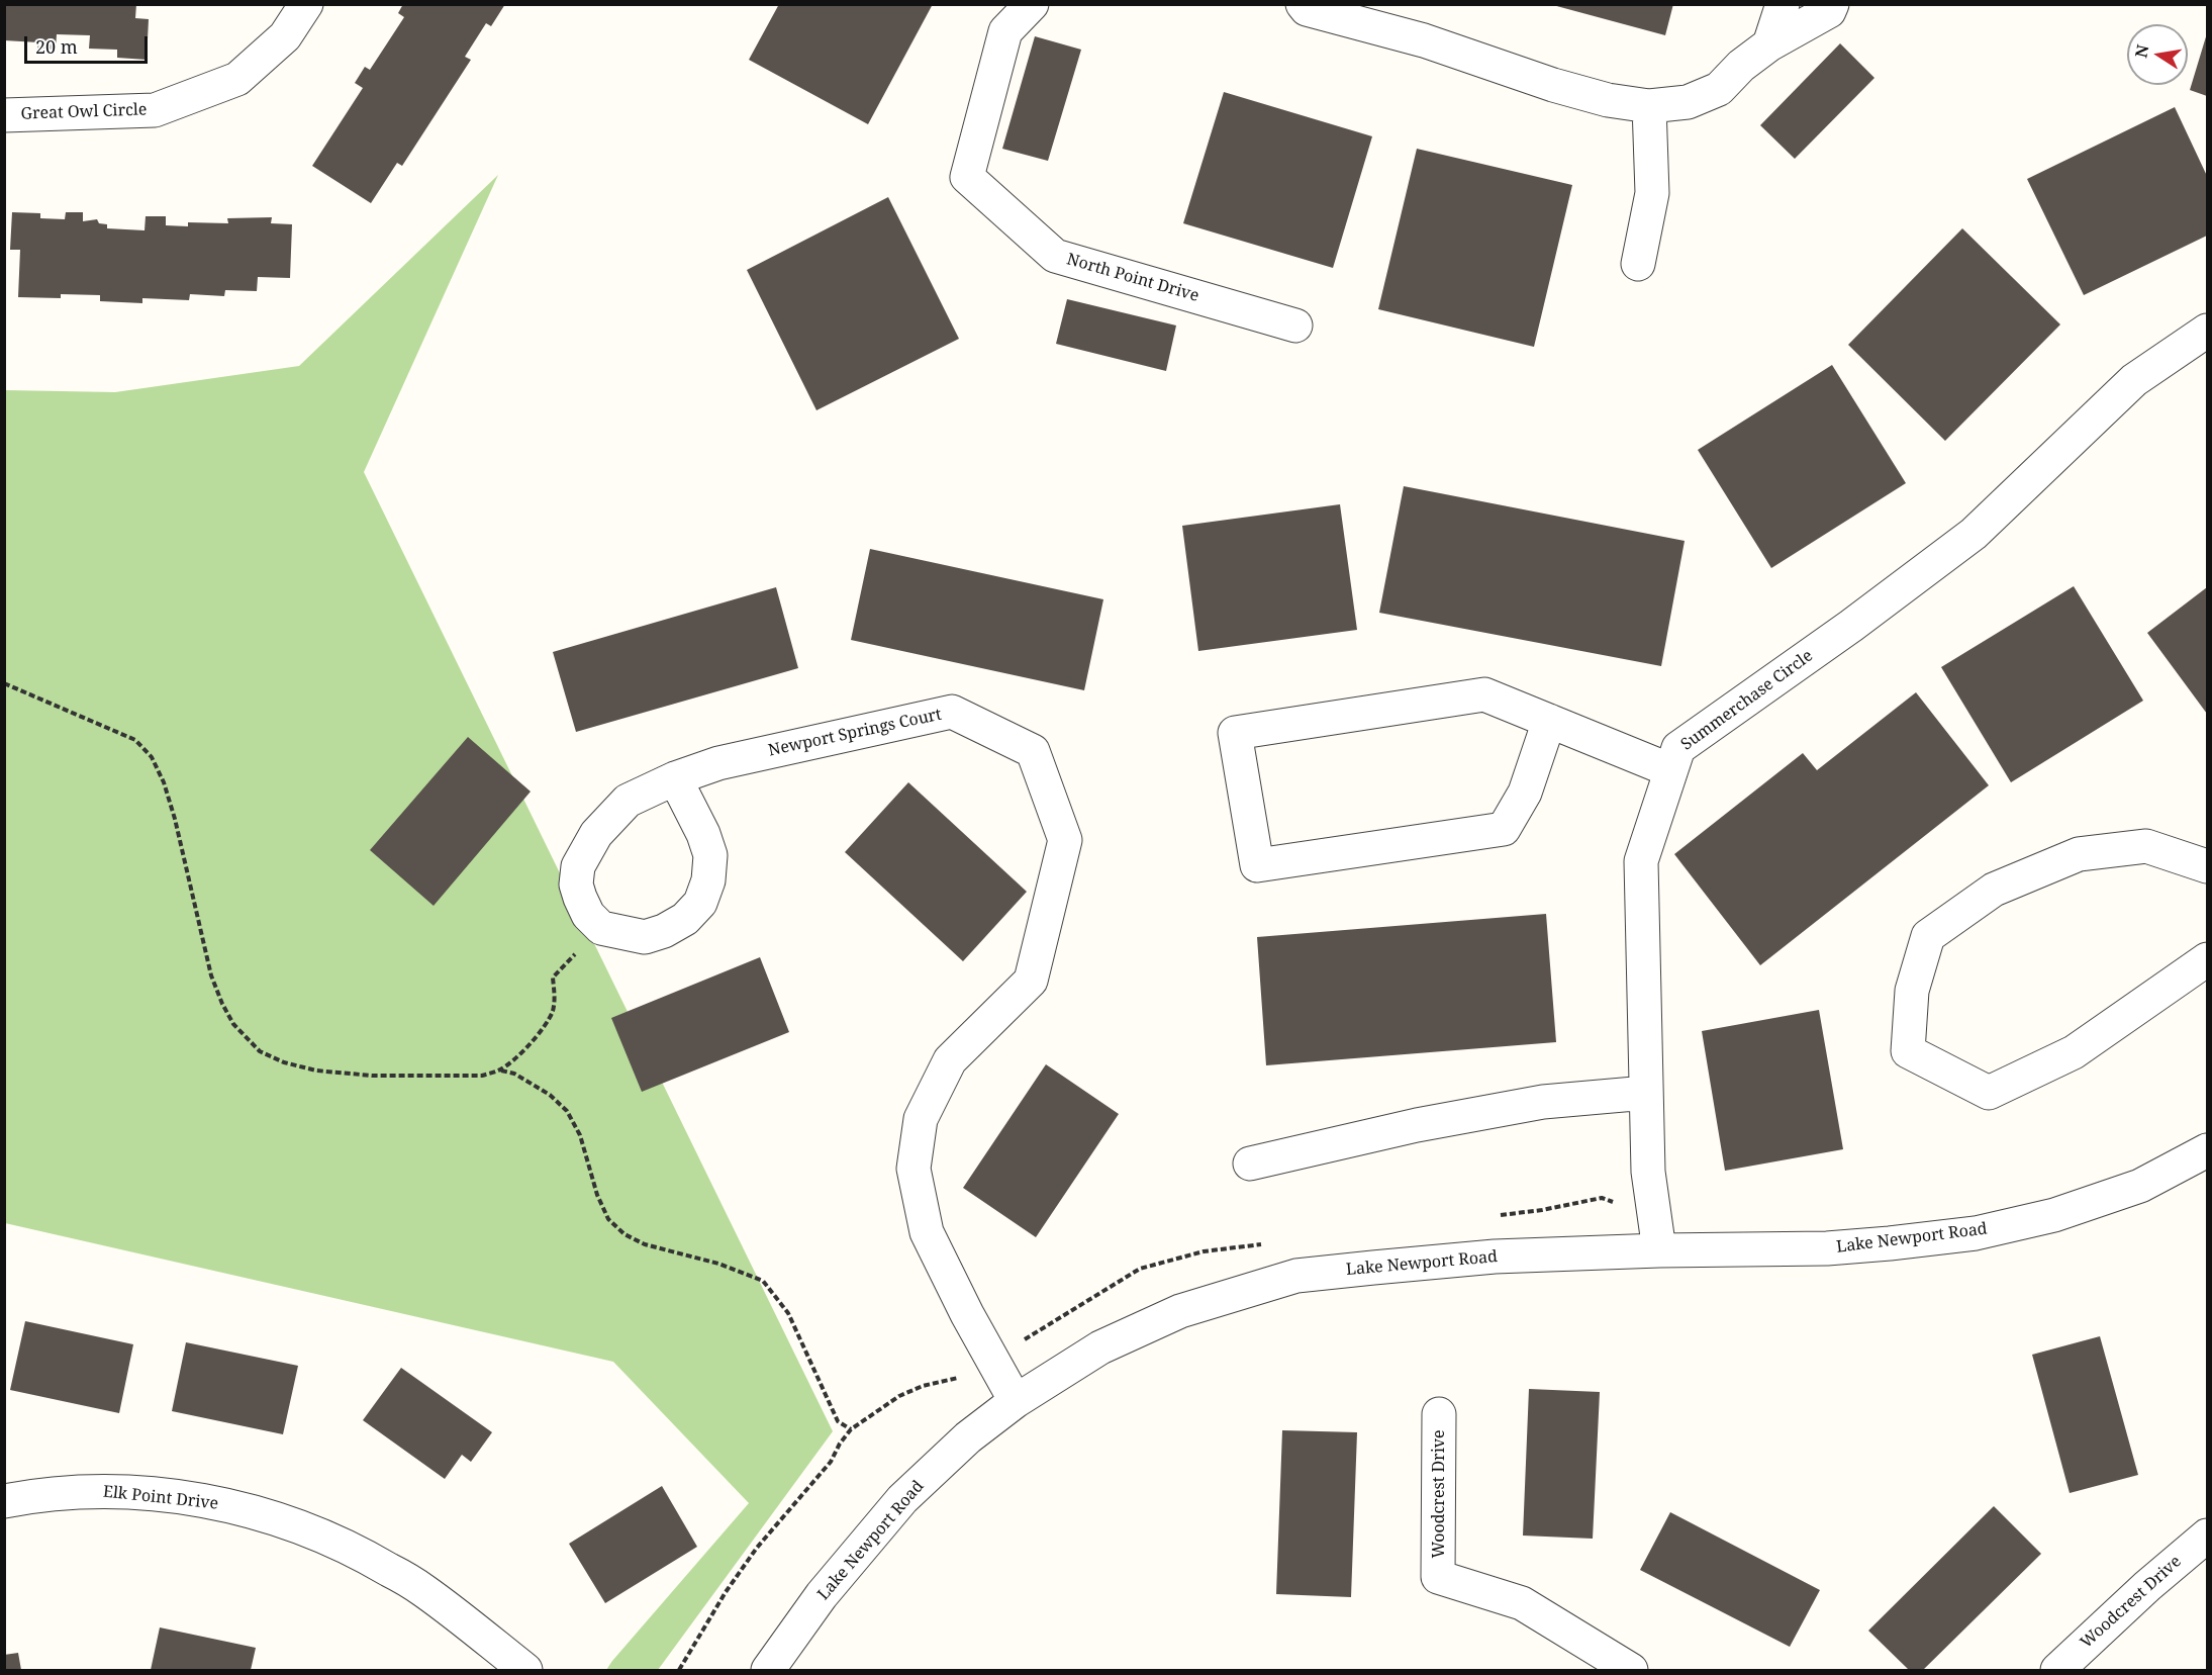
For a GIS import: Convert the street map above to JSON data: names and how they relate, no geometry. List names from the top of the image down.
{
  "streets": {
    "street": [
      "Great Owl Circle",
      "North Point Drive",
      "Summerchase Circle",
      "Newport Springs Court",
      "Lake Newport Road",
      "Woodcrest Drive",
      "Elk Point Drive"
    ]
  },
  "crossings": [
    ["Summerchase Circle", "Lake Newport Road"],
    ["Newport Springs Court", "Lake Newport Road"]
  ],
  "scale_bar": "20 m",
  "north": "left"
}
